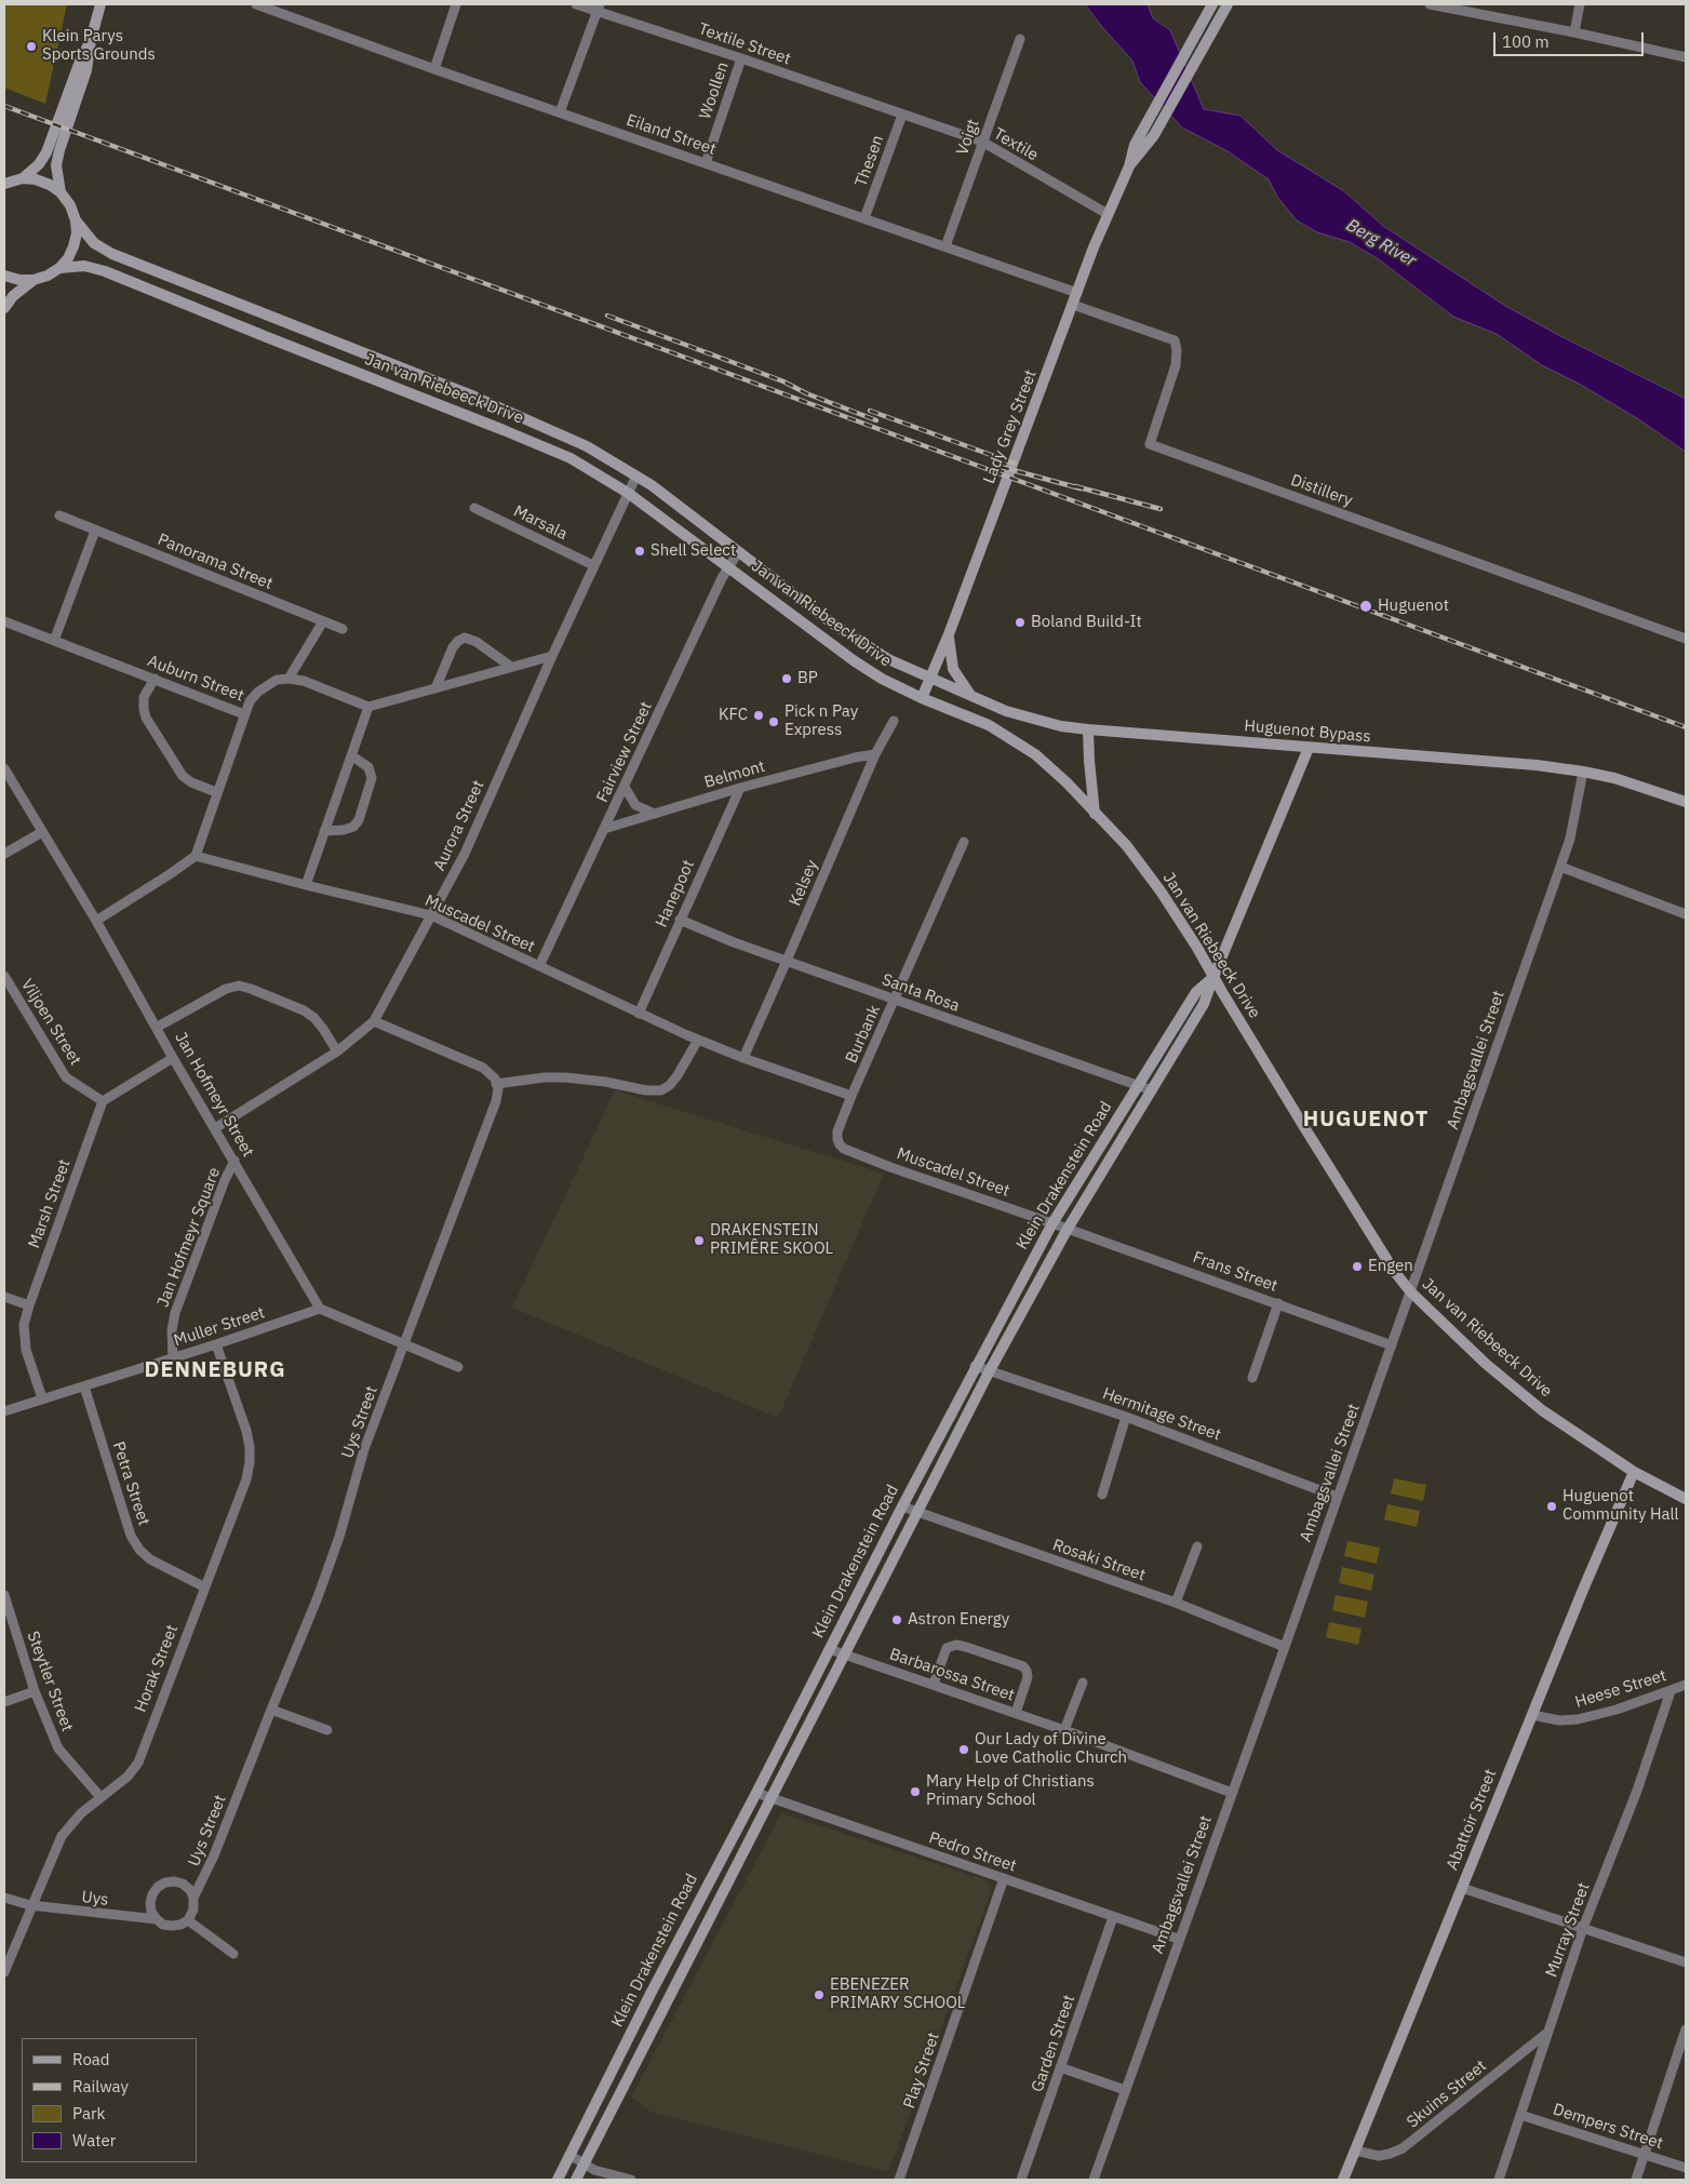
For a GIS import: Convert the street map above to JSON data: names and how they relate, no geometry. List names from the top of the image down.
{
  "streets": {
    "main road": [
      "Jan van Riebeeck Drive",
      "Lady Grey Street",
      "Huguenot Bypass",
      "Klein Drakenstein Road",
      "Abattoir Street"
    ],
    "street": [
      "Textile Street",
      "Woollen",
      "Eiland Street",
      "Voigt",
      "Textile",
      "Thesen",
      "Distillery",
      "Marsala",
      "Panorama Street",
      "Auburn Street",
      "Fairview Street",
      "Belmont",
      "Aurora Street",
      "Kelsey",
      "Hanepoot",
      "Muscadel Street",
      "Santa Rosa",
      "Viljoen Street",
      "Burbank",
      "Ambagsvallei Street",
      "Jan Hofmeyr Street",
      "Marsh Street",
      "Jan Hofmeyr Square",
      "Frans Street",
      "Muller Street",
      "Hermitage Street",
      "Uys Street",
      "Petra Street",
      "Rosaki Street",
      "Horak Street",
      "Barbarossa Street",
      "Steytler Street",
      "Heese Street",
      "Pedro Street",
      "Uys",
      "Murray Street",
      "Garden Street",
      "Play Street",
      "Skuins Street",
      "Dempers Street"
    ]
  },
  "crossings": [
    ["Textile Street", "Woollen"],
    ["Textile Street", "Textile"],
    ["Textile Street", "Thesen"],
    ["Woollen", "Eiland Street"],
    ["Eiland Street", "Voigt"],
    ["Eiland Street", "Thesen"],
    ["Eiland Street", "Lady Grey Street"],
    ["Voigt", "Textile"],
    ["Textile", "Thesen"],
    ["Textile", "Lady Grey Street"],
    ["Jan van Riebeeck Drive", "Lady Grey Street"],
    ["Jan van Riebeeck Drive", "Huguenot Bypass"],
    ["Jan van Riebeeck Drive", "Fairview Street"],
    ["Jan van Riebeeck Drive", "Aurora Street"],
    ["Jan van Riebeeck Drive", "Ambagsvallei Street"],
    ["Jan van Riebeeck Drive", "Klein Drakenstein Road"],
    ["Jan van Riebeeck Drive", "Abattoir Street"],
    ["Lady Grey Street", "Distillery"],
    ["Lady Grey Street", "Huguenot Bypass"],
    ["Marsala", "Aurora Street"],
    ["Huguenot Bypass", "Ambagsvallei Street"],
    ["Huguenot Bypass", "Klein Drakenstein Road"],
    ["Fairview Street", "Belmont"],
    ["Fairview Street", "Muscadel Street"],
    ["Belmont", "Kelsey"],
    ["Belmont", "Hanepoot"],
    ["Aurora Street", "Muscadel Street"],
    ["Aurora Street", "Jan Hofmeyr Street"],
    ["Kelsey", "Muscadel Street"],
    ["Kelsey", "Santa Rosa"],
    ["Hanepoot", "Muscadel Street"],
    ["Hanepoot", "Santa Rosa"],
    ["Muscadel Street", "Burbank"],
    ["Muscadel Street", "Klein Drakenstein Road"],
    ["Muscadel Street", "Frans Street"],
    ["Santa Rosa", "Burbank"],
    ["Santa Rosa", "Klein Drakenstein Road"],
    ["Viljoen Street", "Marsh Street"],
    ["Ambagsvallei Street", "Frans Street"],
    ["Ambagsvallei Street", "Hermitage Street"],
    ["Ambagsvallei Street", "Rosaki Street"],
    ["Ambagsvallei Street", "Barbarossa Street"],
    ["Ambagsvallei Street", "Pedro Street"],
    ["Jan Hofmeyr Street", "Jan Hofmeyr Square"],
    ["Jan Hofmeyr Street", "Muller Street"],
    ["Klein Drakenstein Road", "Frans Street"],
    ["Klein Drakenstein Road", "Hermitage Street"],
    ["Klein Drakenstein Road", "Rosaki Street"],
    ["Klein Drakenstein Road", "Barbarossa Street"],
    ["Klein Drakenstein Road", "Pedro Street"],
    ["Marsh Street", "Muller Street"],
    ["Jan Hofmeyr Square", "Muller Street"],
    ["Muller Street", "Petra Street"],
    ["Muller Street", "Horak Street"],
    ["Uys Street", "Uys"],
    ["Petra Street", "Horak Street"],
    ["Horak Street", "Steytler Street"],
    ["Horak Street", "Uys"],
    ["Heese Street", "Abattoir Street"],
    ["Heese Street", "Murray Street"],
    ["Abattoir Street", "Skuins Street"],
    ["Pedro Street", "Garden Street"],
    ["Pedro Street", "Play Street"],
    ["Murray Street", "Skuins Street"],
    ["Murray Street", "Dempers Street"]
  ],
  "districts": ["HUGUENOT", "DENNEBURG"],
  "water": ["Berg River"],
  "places": [
    "Klein Parys Sports Grounds",
    "Shell Select",
    "Huguenot",
    "Boland Build-It",
    "BP",
    "KFC",
    "Pick n Pay Express",
    "DRAKENSTEIN PRIMÊRE SKOOL",
    "Engen",
    "Huguenot Community Hall",
    "Astron Energy",
    "Our Lady of Divine Love Catholic Church",
    "Mary Help of Christians Primary School",
    "EBENEZER PRIMARY SCHOOL"
  ],
  "legend": [
    "Road",
    "Railway",
    "Park",
    "Water"
  ],
  "scale_bar": "100 m"
}
